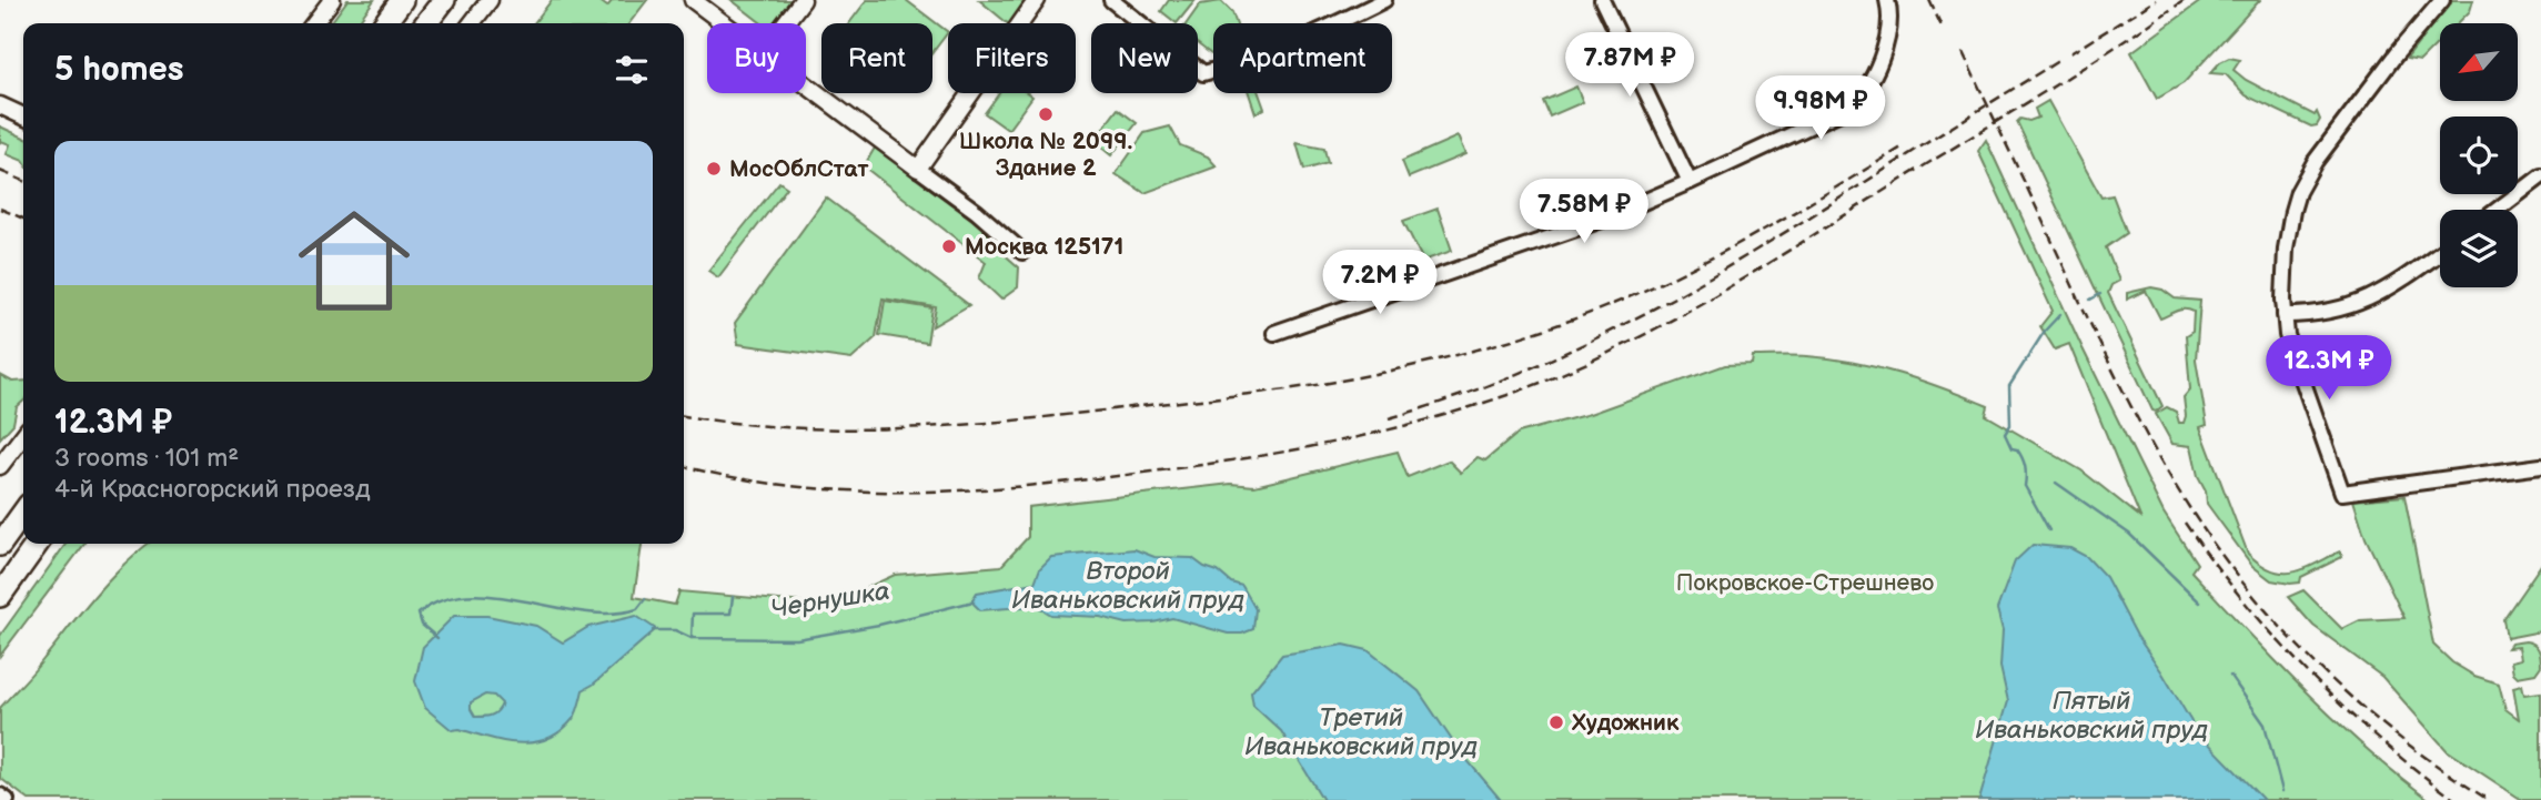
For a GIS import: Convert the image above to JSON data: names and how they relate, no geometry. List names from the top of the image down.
{
  "water": [
    "Второй Иваньковский пруд",
    "Чернушка",
    "Пятый Иваньковский пруд",
    "Третий Иваньковский пруд"
  ],
  "parks": ["Покровское-Стрешнево"],
  "places": [
    "Школа № 2099. Здание 2",
    "МосОблСтат",
    "Москва 125171",
    "Художник"
  ],
  "north": "bottom left",
  "page": {
    "chip": [
      "Buy",
      "Rent",
      "Filters",
      "New",
      "Apartment"
    ],
    "heading": "5 homes",
    "price": [
      "7.87M ₽",
      "9.98M ₽",
      "7.58M ₽",
      "7.2M ₽",
      "12.3M ₽"
    ],
    "list": [
      {
        "name": "12.3M ₽",
        "note": "3 rooms · 101 m² · 4-й Красногорский проезд"
      }
    ]
  }
}
